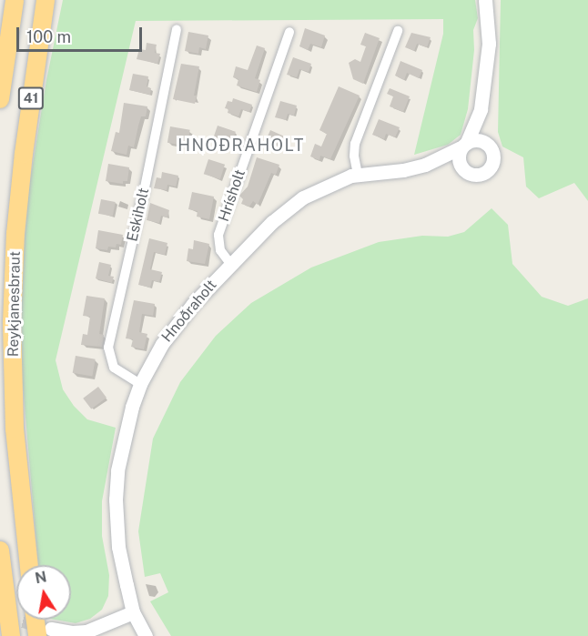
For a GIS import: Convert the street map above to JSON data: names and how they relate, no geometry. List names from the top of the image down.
{
  "streets": {
    "highway": ["41", "Reykjanesbraut"],
    "street": ["Hrísholt", "Eskiholt", "Hnoðraholt"]
  },
  "crossings": [
    ["Hrísholt", "Hnoðraholt"],
    ["Eskiholt", "Hnoðraholt"]
  ],
  "districts": ["HNOÐRAHOLT"],
  "scale_bar": "100 m",
  "north": "top"
}
